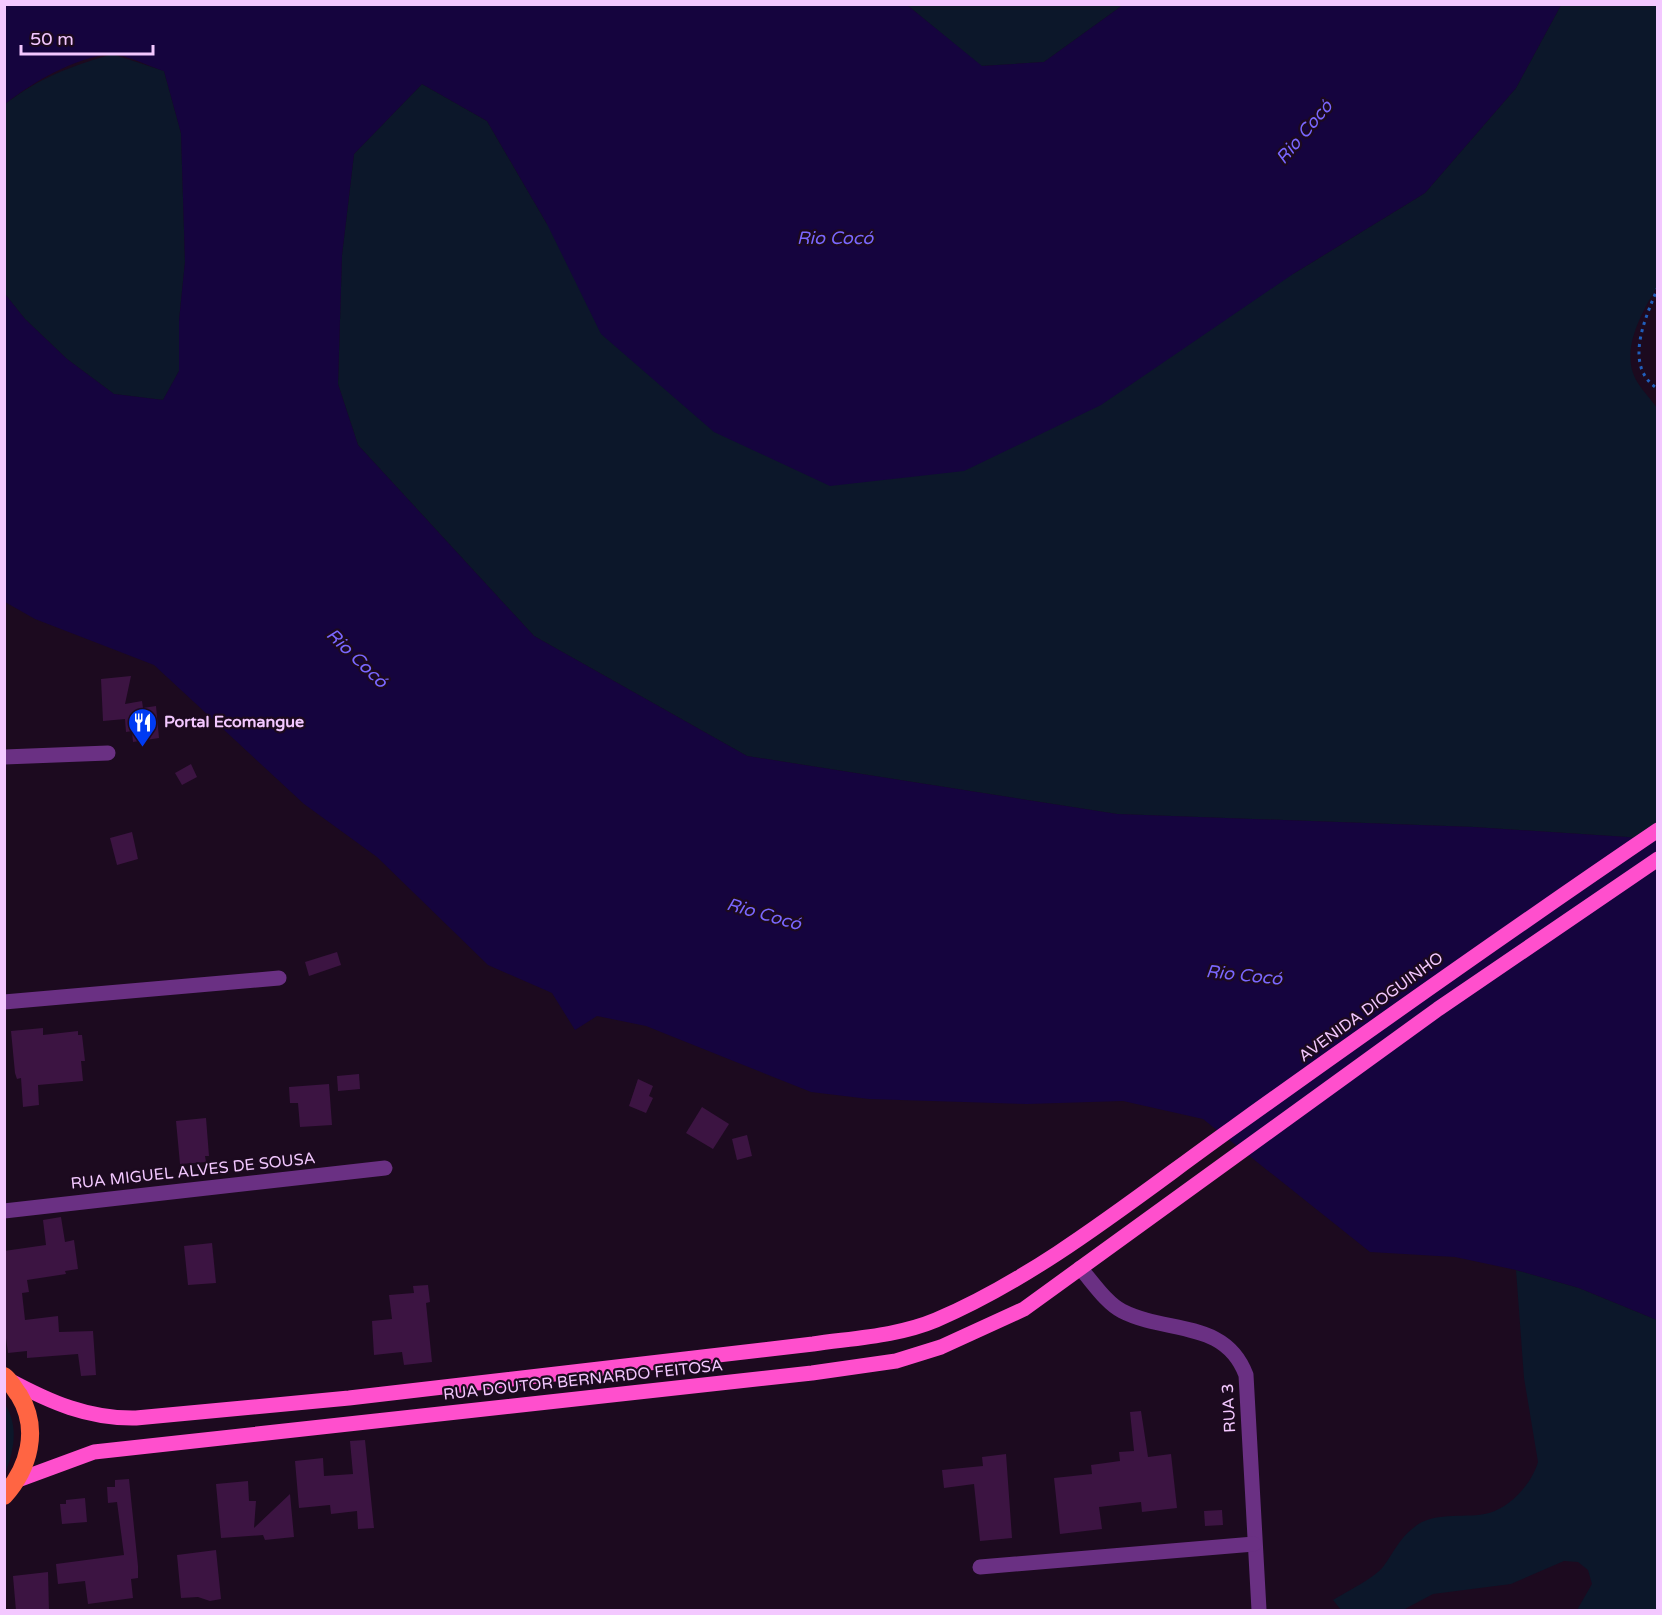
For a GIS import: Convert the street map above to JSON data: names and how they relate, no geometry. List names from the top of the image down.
{
  "streets": {
    "main road": ["AVENIDA DIOGUINHO", "RUA DOUTOR BERNARDO FEITOSA"],
    "street": ["RUA MIGUEL ALVES DE SOUSA", "RUA 3"]
  },
  "crossings": [
    ["AVENIDA DIOGUINHO", "RUA DOUTOR BERNARDO FEITOSA"],
    ["RUA DOUTOR BERNARDO FEITOSA", "RUA 3"]
  ],
  "water": ["Rio Cocó"],
  "places": {
    "restaurant": ["Portal Ecomangue"]
  },
  "scale_bar": "50 m"
}
